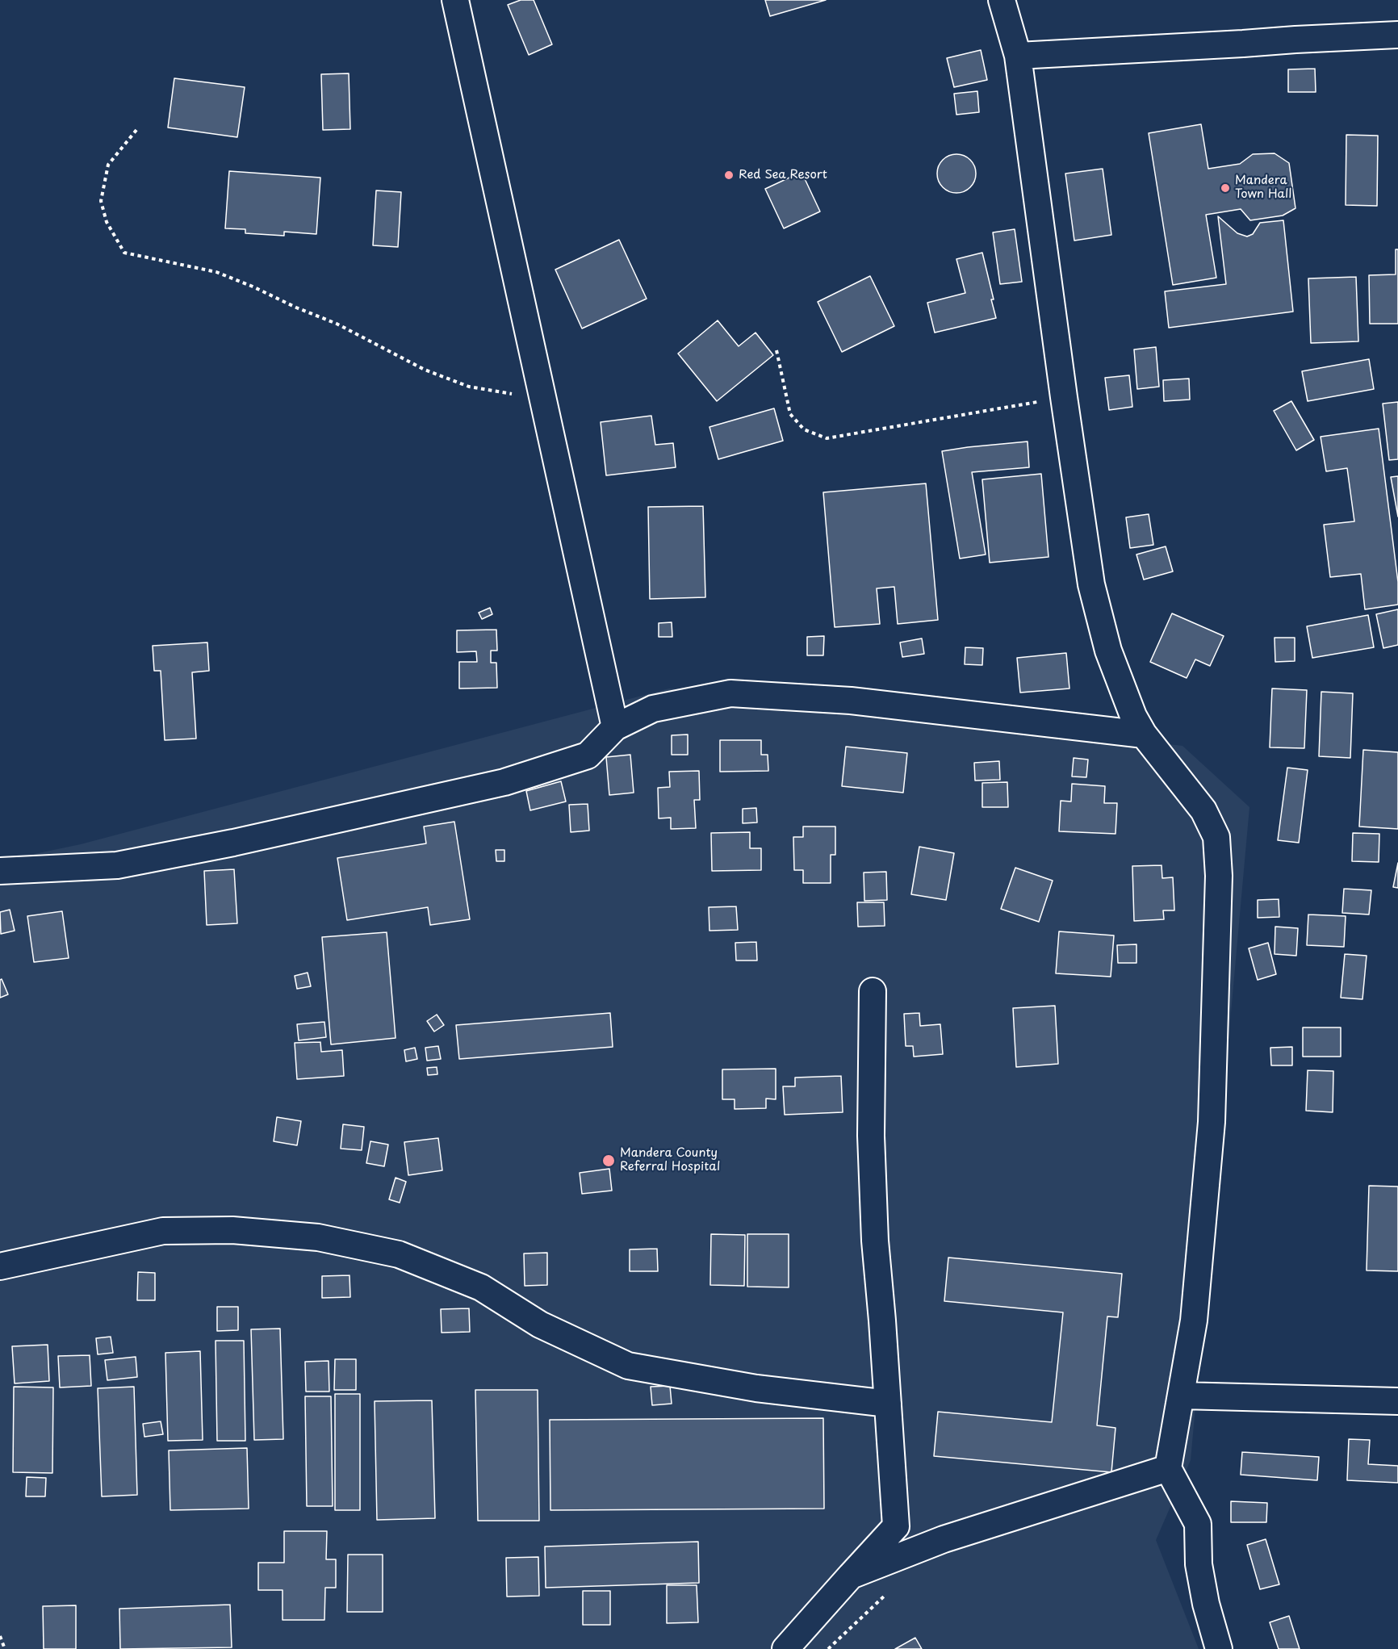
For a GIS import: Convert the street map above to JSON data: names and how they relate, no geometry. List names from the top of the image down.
{
  "places": ["Red Sea Resort", "Mandera Town Hall", "Mandera County Referral Hospital"]
}
